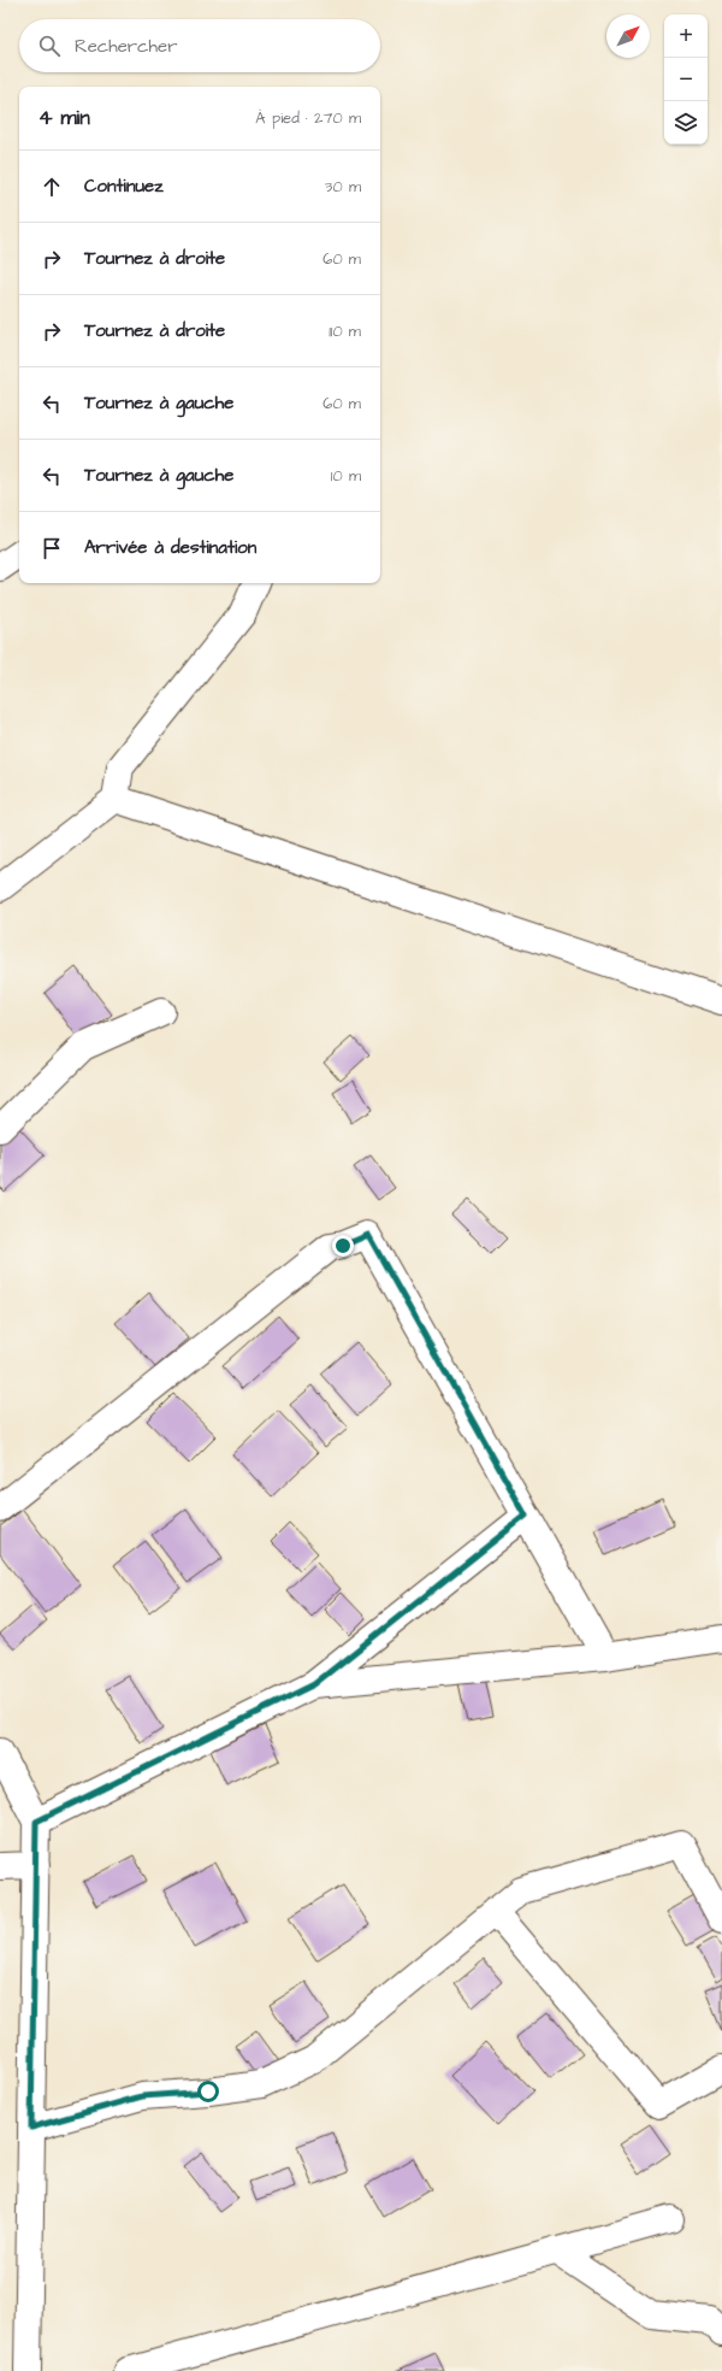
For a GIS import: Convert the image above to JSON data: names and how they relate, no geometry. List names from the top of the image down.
{
  "north": "top right",
  "page": {
    "map_buttons": ["+", "−"],
    "search": "Rechercher",
    "heading": ["4 min", "À pied · 270 m"],
    "list": [
      ["Continuez", "30 m"],
      ["Tournez à droite", "60 m"],
      ["Tournez à droite", "110 m"],
      ["Tournez à gauche", "60 m"],
      ["Tournez à gauche", "10 m"],
      "Arrivée à destination"
    ]
  }
}
